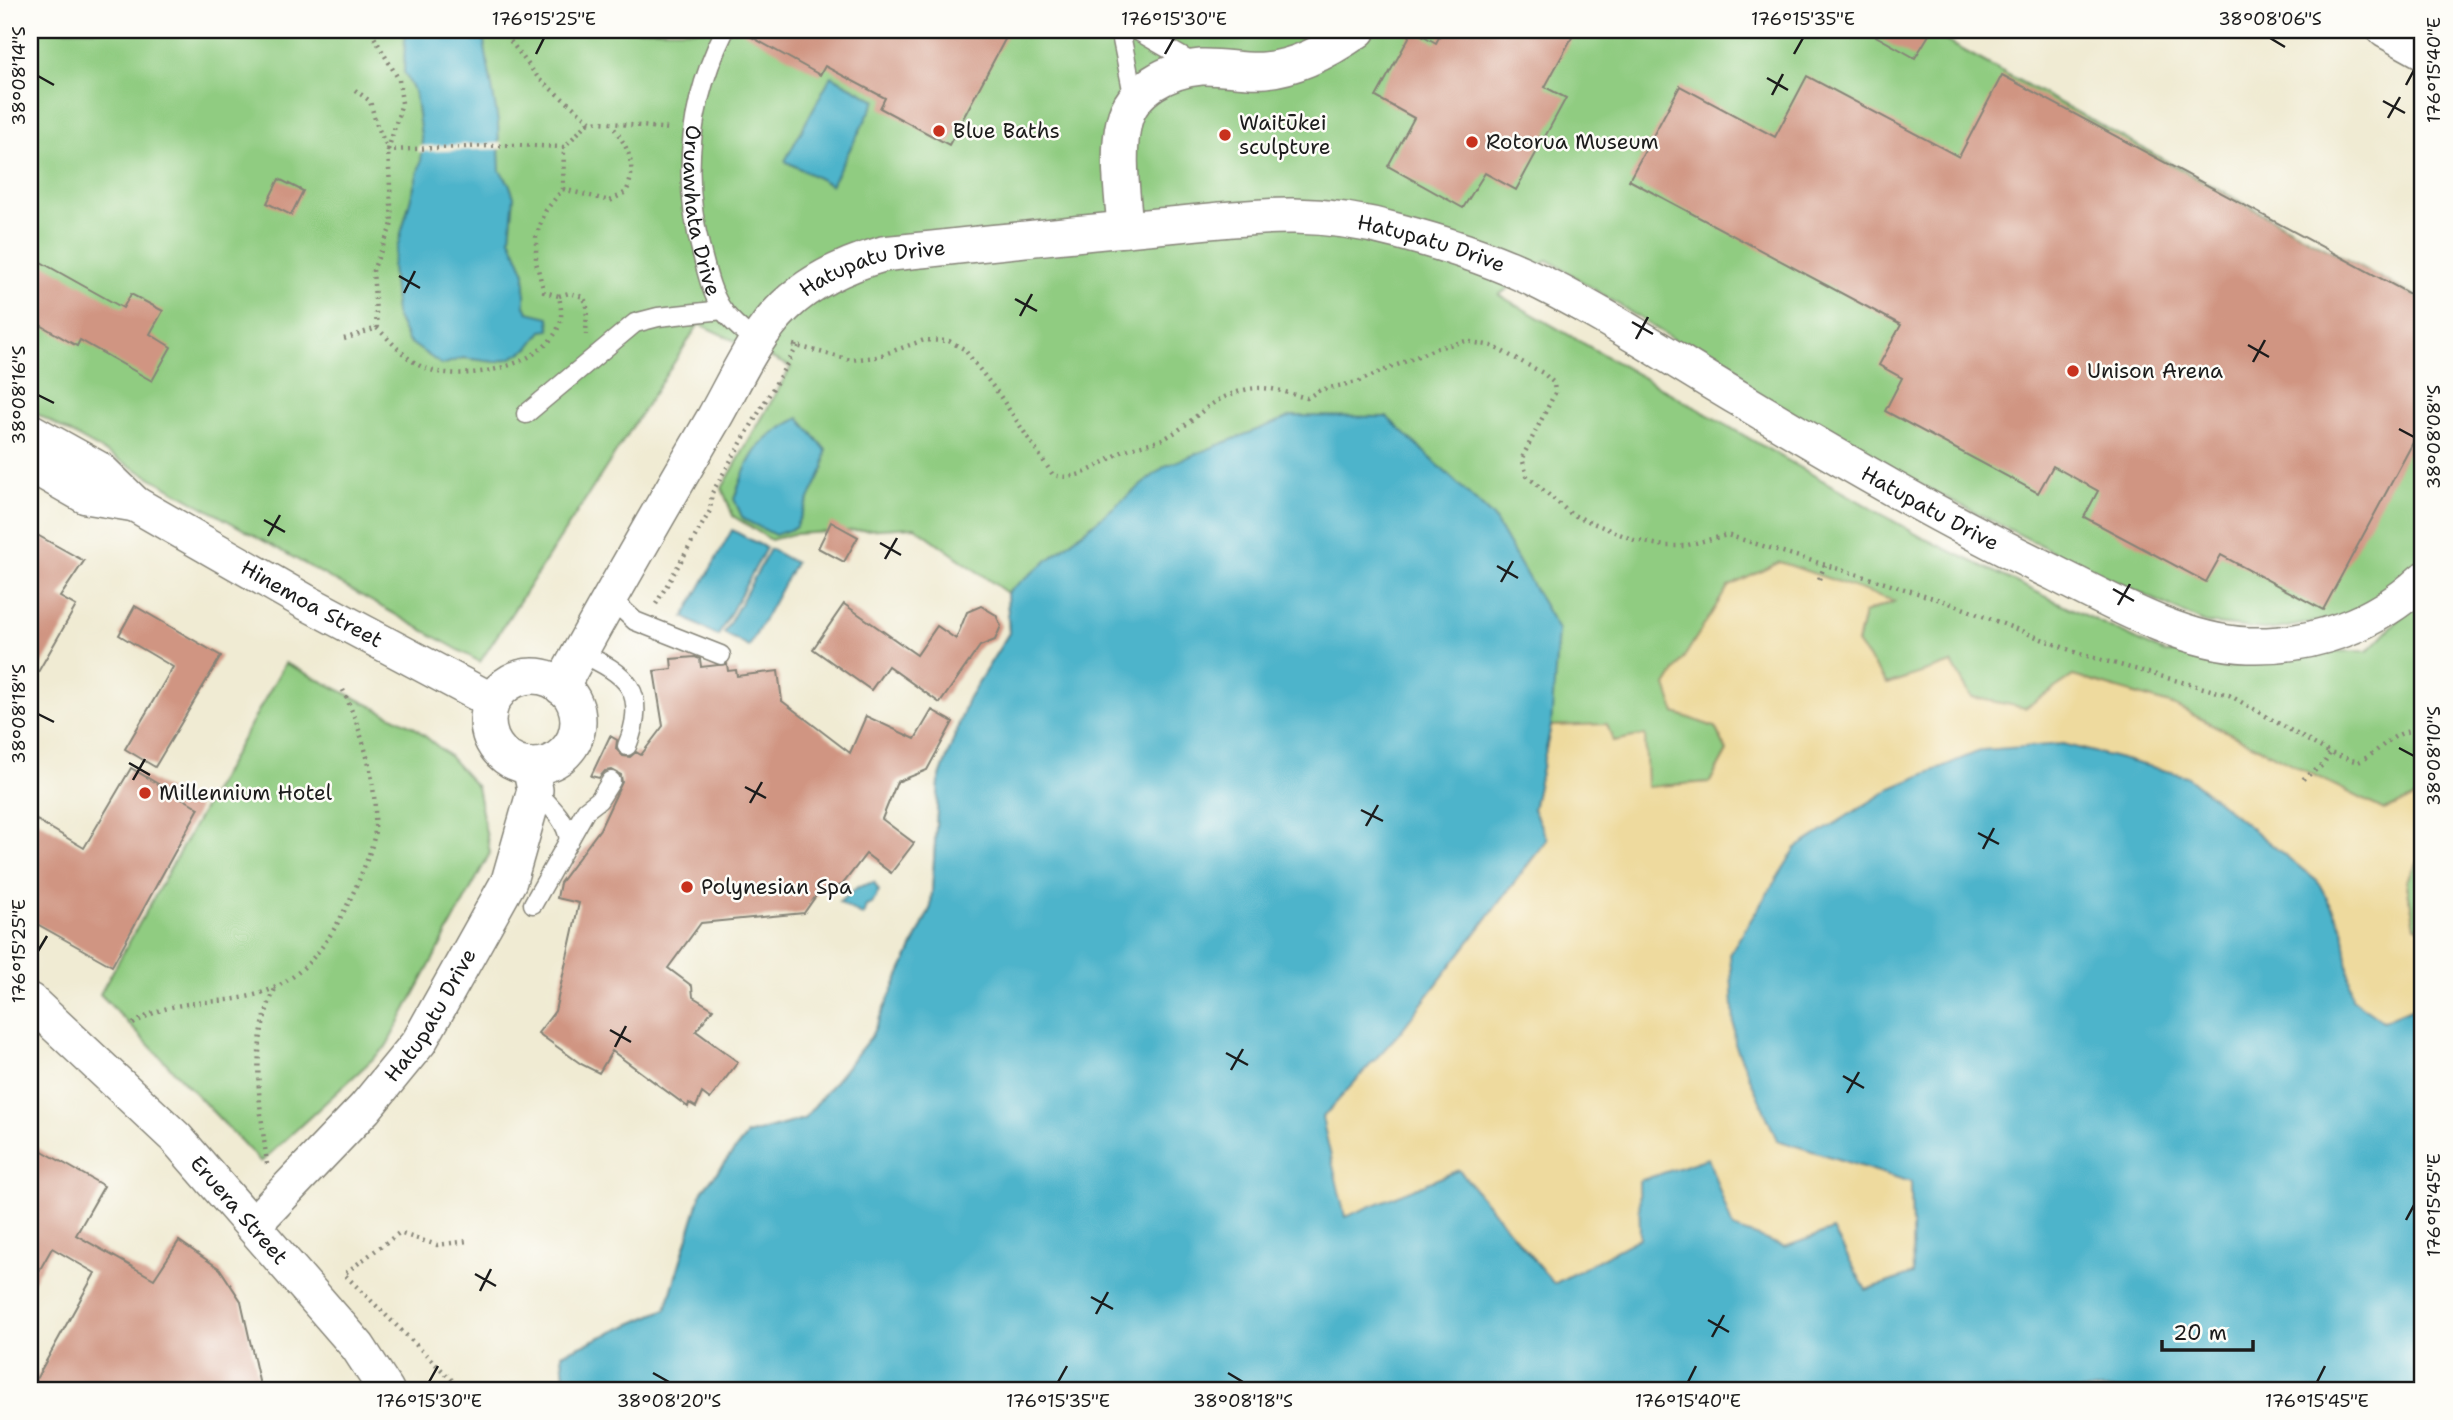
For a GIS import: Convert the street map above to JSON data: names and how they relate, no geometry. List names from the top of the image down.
{
  "streets": {
    "street": ["Hatupatu Drive", "Hinemoa Street", "Eruera Street"],
    "lane": ["Oruawhata Drive"]
  },
  "crossings": [
    ["Hatupatu Drive", "Hinemoa Street"],
    ["Hatupatu Drive", "Eruera Street"]
  ],
  "places": [
    "Blue Baths",
    "Waitūkei sculpture",
    "Rotorua Museum",
    "Unison Arena",
    "Millennium Hotel",
    "Polynesian Spa"
  ],
  "scale_bar": "20 m",
  "coordinates": [
    "176°15'25\"E",
    "176°15'30\"E",
    "176°15'35\"E",
    "38°08'06\"S",
    "176°15'40\"E",
    "38°08'14\"S",
    "38°08'16\"S",
    "38°08'08\"S",
    "38°08'18\"S",
    "38°08'10\"S",
    "176°15'45\"E",
    "38°08'20\"S"
  ]
}
